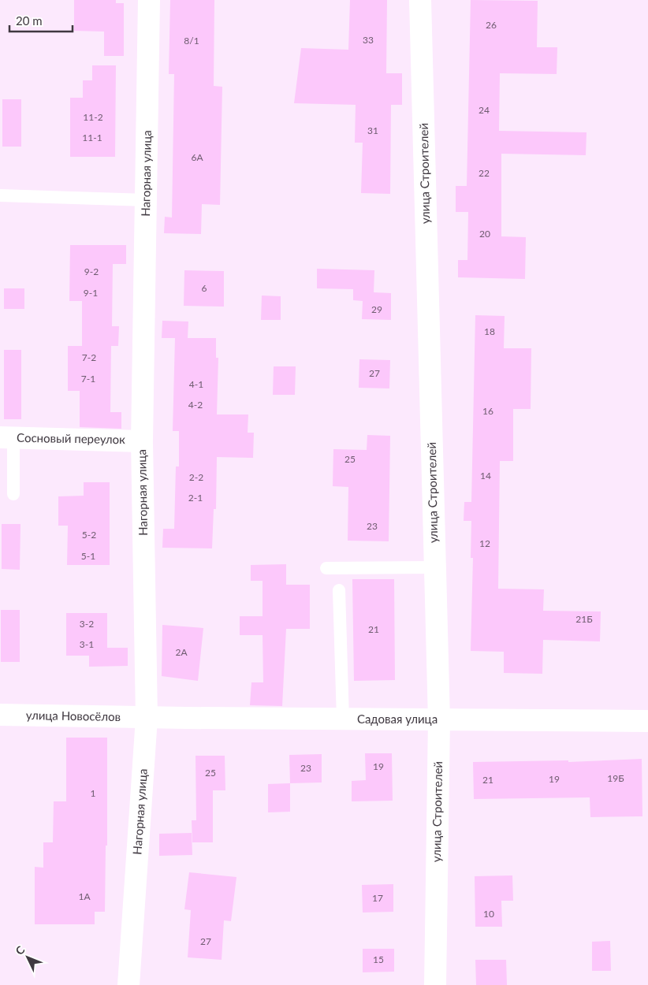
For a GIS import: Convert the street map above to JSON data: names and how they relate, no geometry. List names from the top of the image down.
{
  "streets": {
    "street": [
      "Нагорная улица",
      "улица Строителей",
      "Сосновый переулок",
      "улица Новосёлов",
      "Садовая улица"
    ]
  },
  "crossings": [
    ["Нагорная улица", "Сосновый переулок"],
    ["Нагорная улица", "улица Новосёлов"],
    ["Нагорная улица", "Садовая улица"],
    ["улица Строителей", "Садовая улица"],
    ["улица Новосёлов", "Садовая улица"]
  ],
  "house_numbers": [
    "26",
    "33",
    "8/1",
    "24",
    "11-2",
    "31",
    "11-1",
    "6А",
    "22",
    "20",
    "9-2",
    "6",
    "9-1",
    "29",
    "18",
    "7-2",
    "27",
    "7-1",
    "4-1",
    "4-2",
    "16",
    "25",
    "14",
    "2-2",
    "2-1",
    "23",
    "5-2",
    "12",
    "5-1",
    "21Б",
    "3-2",
    "21",
    "3-1",
    "2А",
    "19",
    "23",
    "25",
    "19Б",
    "19",
    "21",
    "1",
    "1А",
    "17",
    "10",
    "27",
    "15"
  ],
  "scale_bar": "20 m",
  "north": "top left"
}
